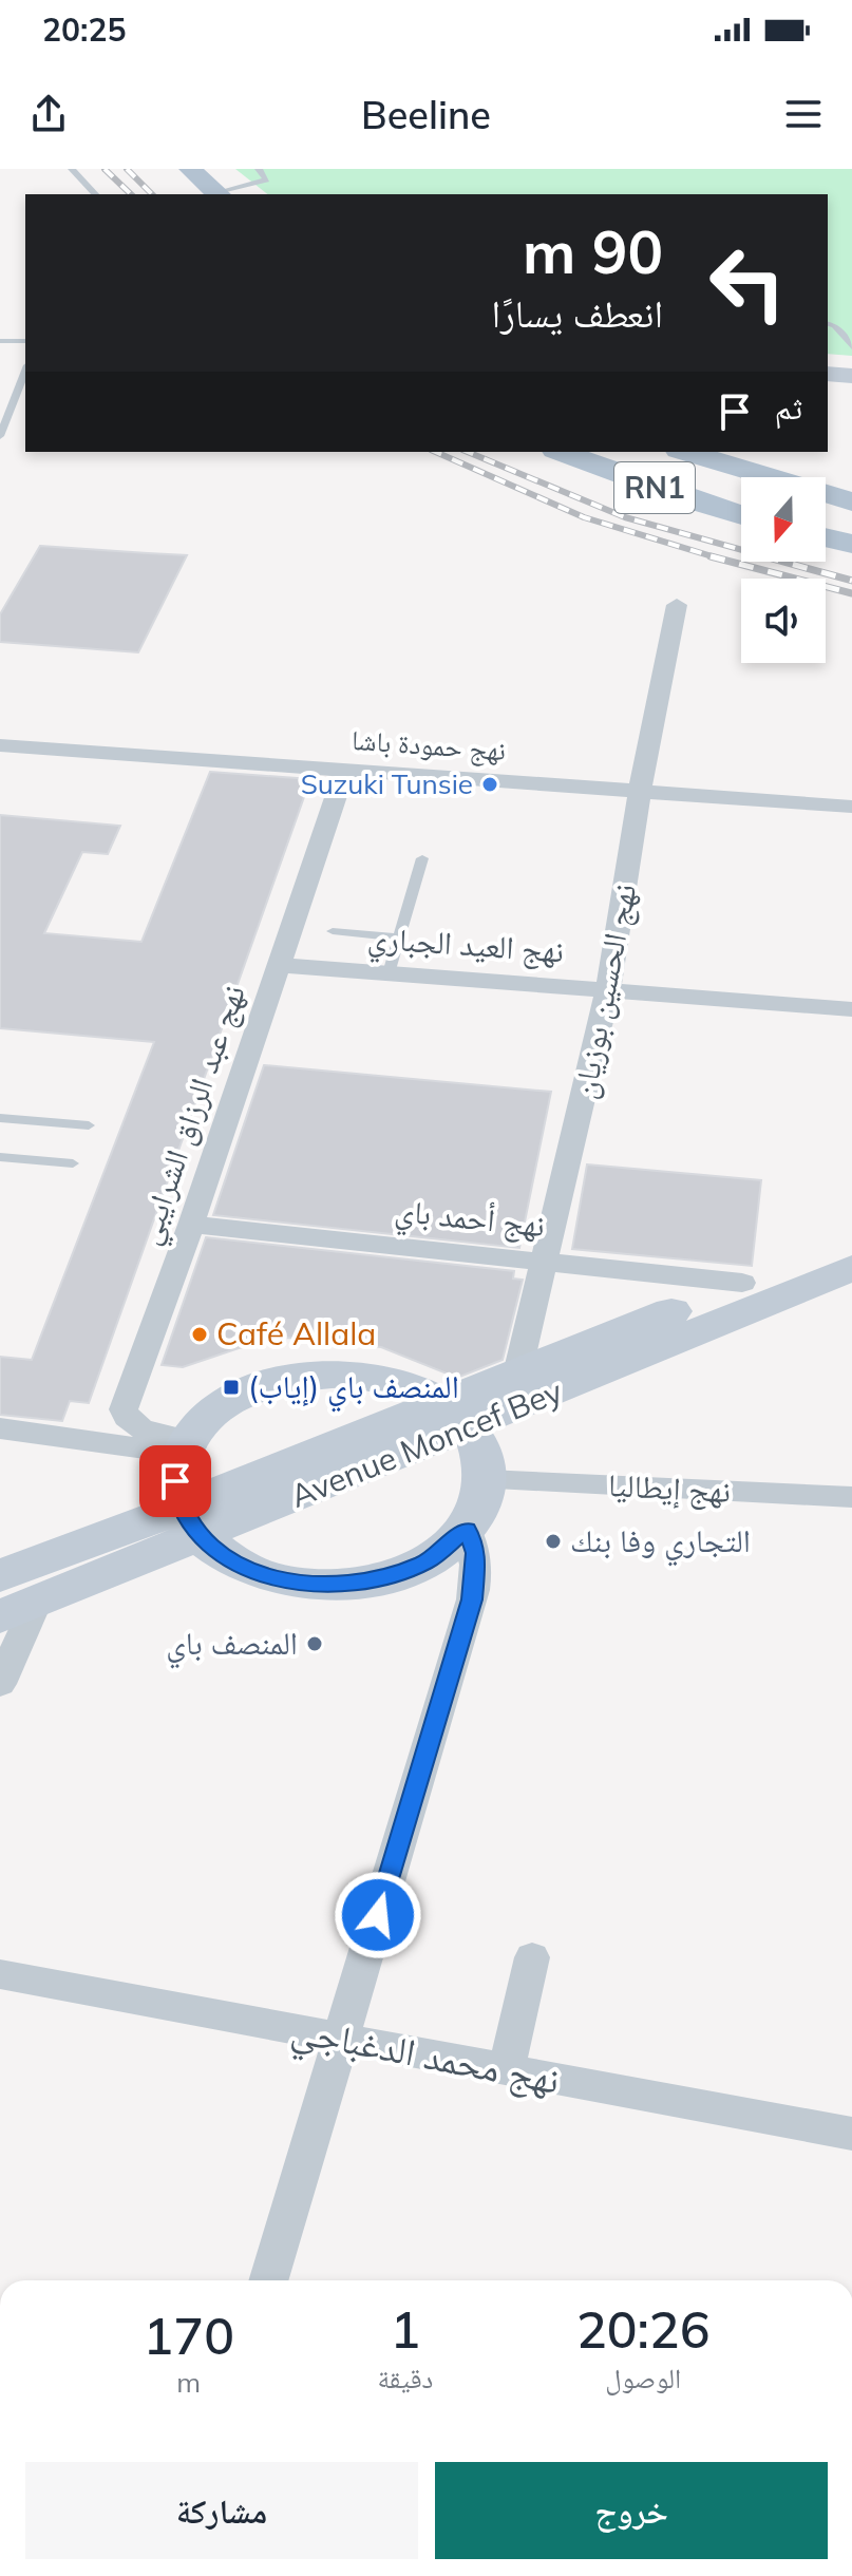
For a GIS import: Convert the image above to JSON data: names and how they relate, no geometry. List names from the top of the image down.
{
  "streets": {
    "main road": ["RN1", "Avenue Moncef Bey"],
    "street": [
      "نهج حمودة باشا",
      "نهج العيد الجباري",
      "نهج الحسين بوزيان",
      "نهج عبد الرزاق الشرايبي",
      "نهج أحمد باي",
      "نهج إيطاليا",
      "نهج محمد الدغباجي"
    ]
  },
  "crossings": [
    ["نهج حمودة باشا", "نهج الحسين بوزيان"],
    ["نهج حمودة باشا", "نهج عبد الرزاق الشرايبي"],
    ["نهج العيد الجباري", "نهج الحسين بوزيان"],
    ["نهج العيد الجباري", "نهج عبد الرزاق الشرايبي"],
    ["نهج الحسين بوزيان", "نهج أحمد باي"],
    ["نهج الحسين بوزيان", "Avenue Moncef Bey"],
    ["نهج عبد الرزاق الشرايبي", "نهج أحمد باي"],
    ["نهج أحمد باي", "Avenue Moncef Bey"]
  ],
  "places": {
    "other": [
      "Suzuki Tunsie",
      "Café Allala",
      "التجاري وفا بنك",
      "المنصف باي"
    ],
    "transit": ["المنصف باي (إياب)"]
  },
  "north": "bottom",
  "page": {
    "status": "20:25",
    "header": "Beeline",
    "turn": ["90 m", "انعطف يسارًا"],
    "then": "ثم",
    "eta": [
      "20:26",
      "الوصول",
      "1",
      "دقيقة",
      "170",
      "m"
    ],
    "buttons": ["خروج", "مشاركة"]
  }
}
